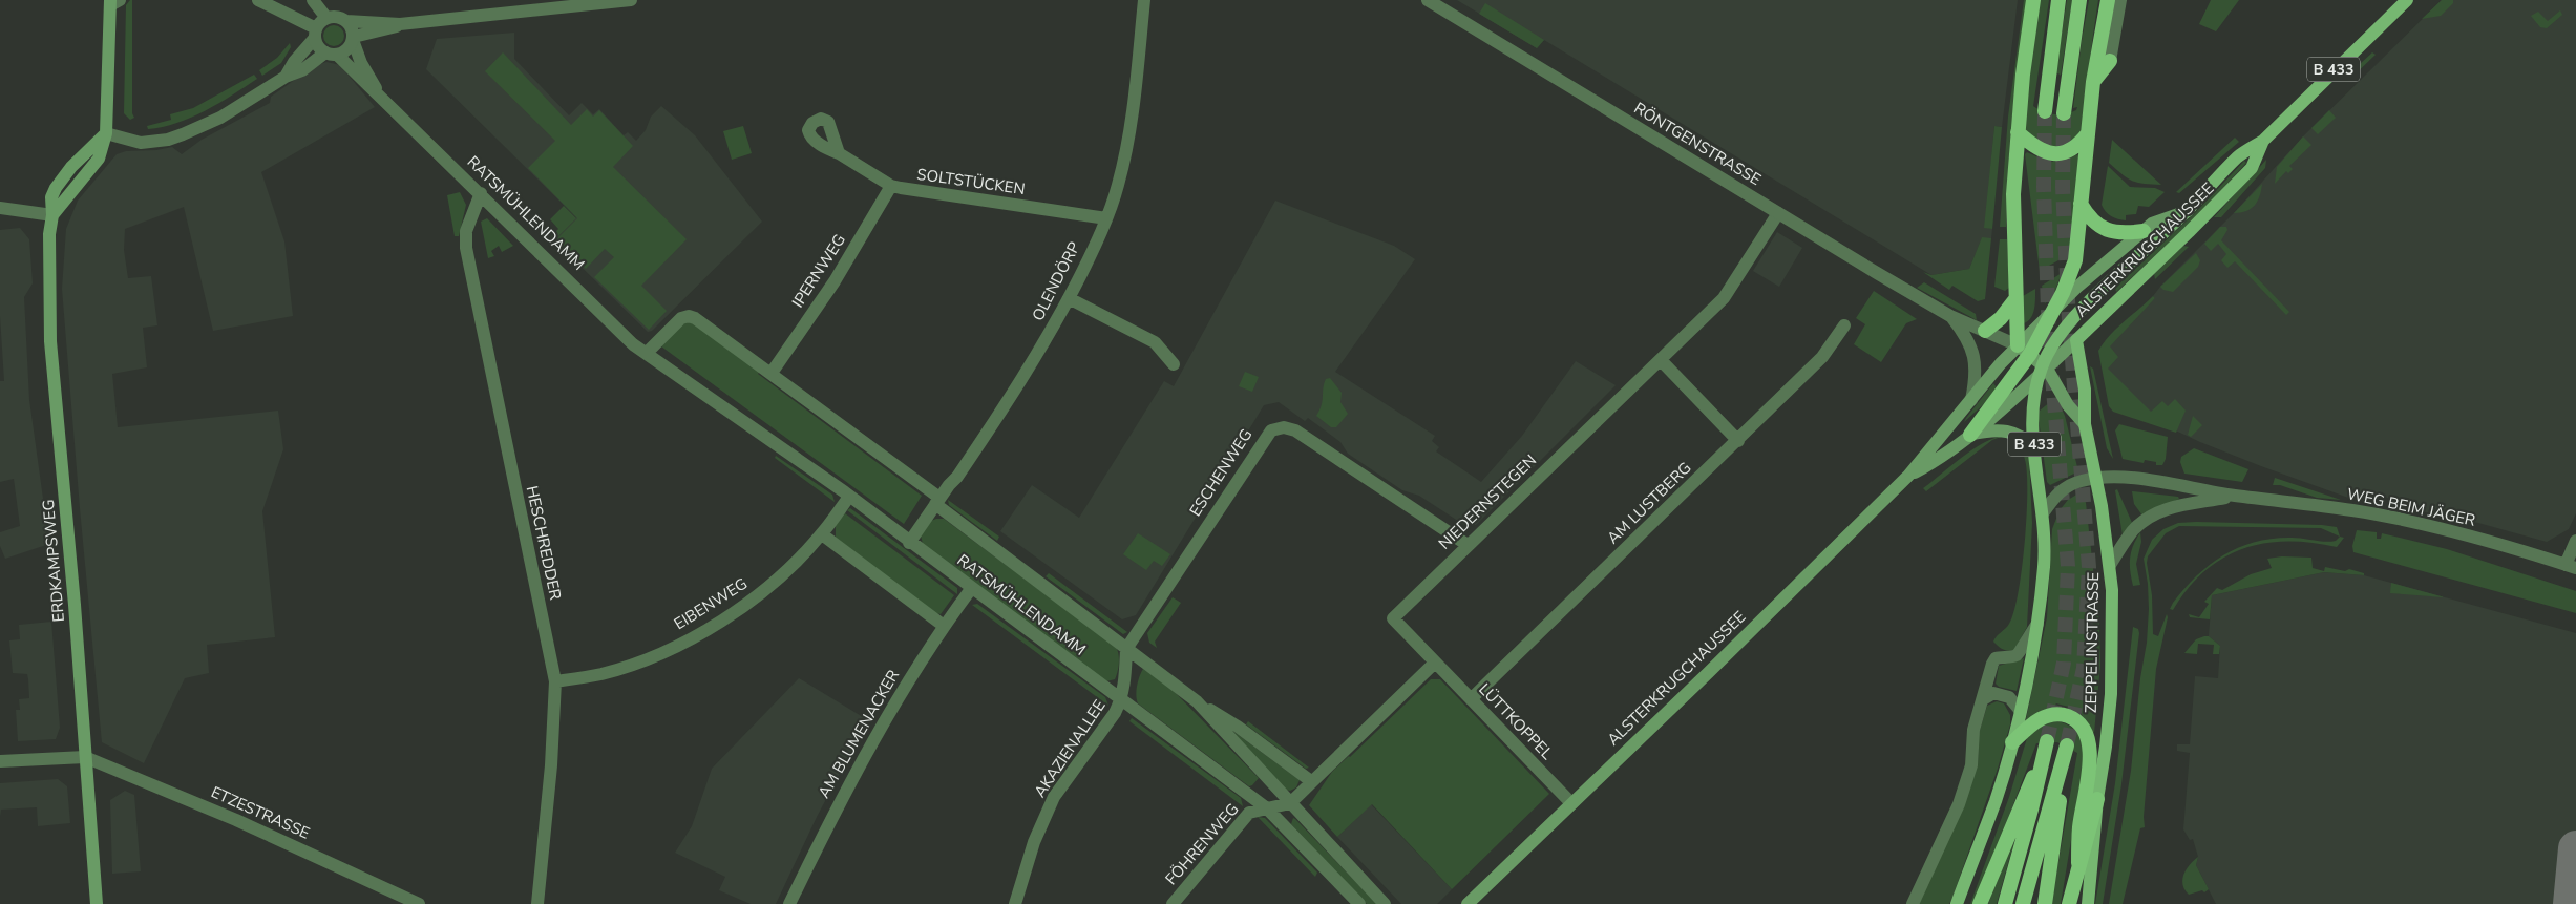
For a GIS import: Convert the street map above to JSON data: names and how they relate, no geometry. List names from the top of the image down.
{
  "streets": {
    "main road": [
      "B 433",
      "ALSTERKRUGCHAUSSEE",
      "ERDKAMPSWEG",
      "ZEPPELINSTRASSE"
    ],
    "street": [
      "RÖNTGENSTRASSE",
      "SOLTSTÜCKEN",
      "RATSMÜHLENDAMM",
      "IPERNWEG",
      "OLENDÖRP",
      "ESCHENWEG",
      "NIEDERNSTEGEN",
      "AM LUSTBERG",
      "WEG BEIM JÄGER",
      "HESCHREDDER",
      "EIBENWEG",
      "LÜTTKOPPEL",
      "AM BLUMENACKER",
      "AKAZIENALLEE",
      "ETZESTRASSE",
      "FÖHRENWEG"
    ]
  },
  "crossings": [
    ["B 433", "ALSTERKRUGCHAUSSEE"],
    ["B 433", "WEG BEIM JÄGER"],
    ["B 433", "ZEPPELINSTRASSE"],
    ["RÖNTGENSTRASSE", "ALSTERKRUGCHAUSSEE"],
    ["RÖNTGENSTRASSE", "NIEDERNSTEGEN"],
    ["RÖNTGENSTRASSE", "ZEPPELINSTRASSE"],
    ["SOLTSTÜCKEN", "IPERNWEG"],
    ["SOLTSTÜCKEN", "OLENDÖRP"],
    ["RATSMÜHLENDAMM", "IPERNWEG"],
    ["RATSMÜHLENDAMM", "OLENDÖRP"],
    ["RATSMÜHLENDAMM", "ESCHENWEG"],
    ["RATSMÜHLENDAMM", "HESCHREDDER"],
    ["RATSMÜHLENDAMM", "EIBENWEG"],
    ["RATSMÜHLENDAMM", "AM BLUMENACKER"],
    ["RATSMÜHLENDAMM", "AKAZIENALLEE"],
    ["RATSMÜHLENDAMM", "FÖHRENWEG"],
    ["ALSTERKRUGCHAUSSEE", "ZEPPELINSTRASSE"],
    ["ALSTERKRUGCHAUSSEE", "LÜTTKOPPEL"],
    ["ESCHENWEG", "NIEDERNSTEGEN"],
    ["NIEDERNSTEGEN", "LÜTTKOPPEL"],
    ["AM LUSTBERG", "LÜTTKOPPEL"],
    ["WEG BEIM JÄGER", "ZEPPELINSTRASSE"],
    ["HESCHREDDER", "EIBENWEG"],
    ["ERDKAMPSWEG", "ETZESTRASSE"]
  ]
}
